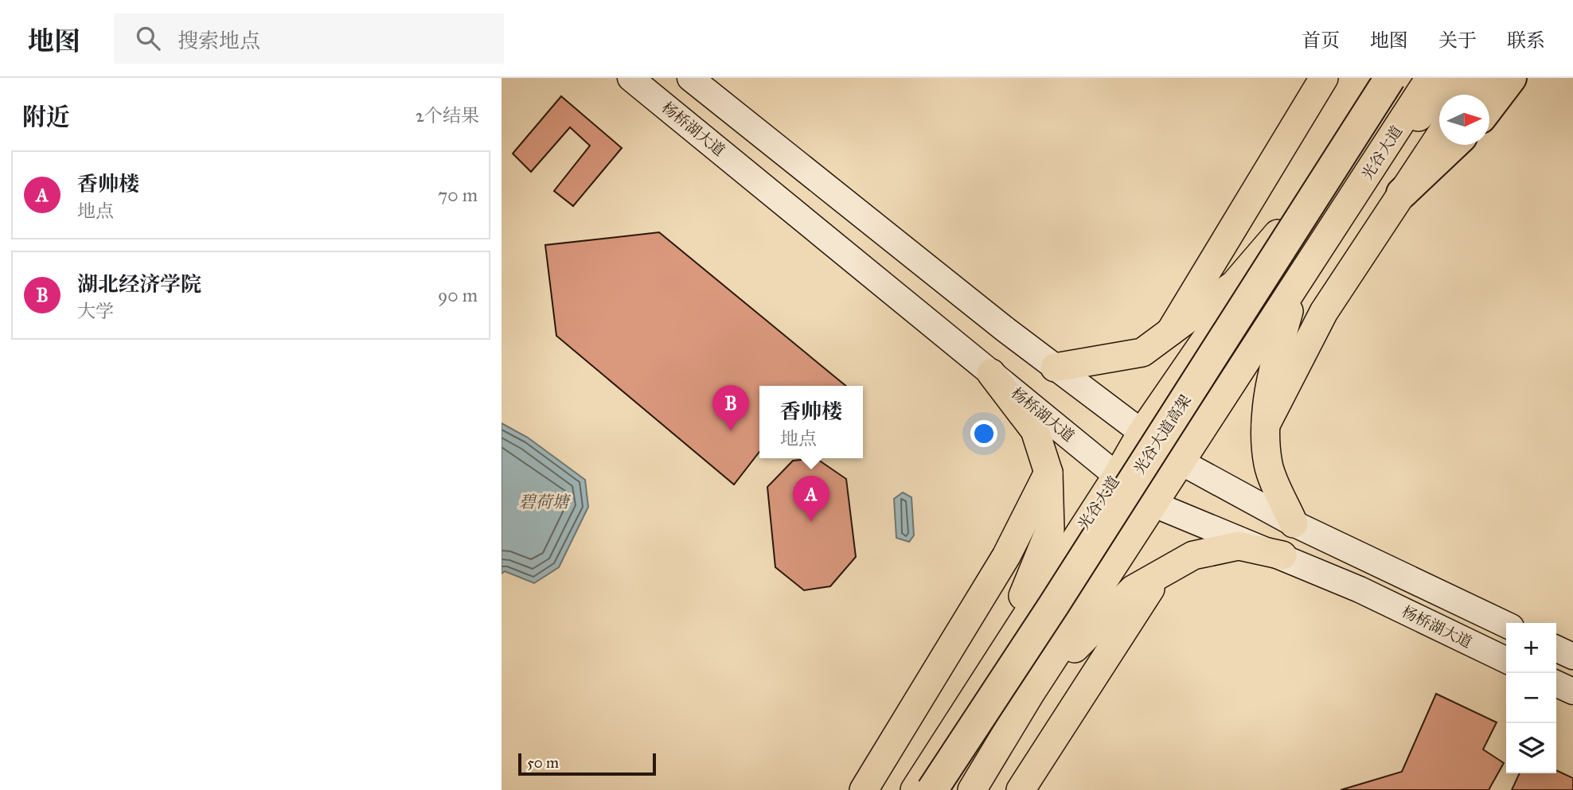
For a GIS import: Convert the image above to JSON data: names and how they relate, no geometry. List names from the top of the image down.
{
  "streets": {
    "highway": ["光谷大道高架"],
    "main road": ["杨桥湖大道", "光谷大道"]
  },
  "crossings": [
    ["杨桥湖大道", "光谷大道"]
  ],
  "water": ["碧荷塘"],
  "scale_bar": "50 m",
  "north": "right",
  "page": {
    "header": "地图",
    "search": "搜索地点",
    "nav": [
      "首页",
      "地图",
      "关于",
      "联系"
    ],
    "heading": ["附近", "2个结果"],
    "list": [
      {
        "mark": "A",
        "name": "香帅楼",
        "note": "地点",
        "value": "70 m"
      },
      {
        "mark": "B",
        "name": "湖北经济学院",
        "note": "大学",
        "value": "90 m"
      }
    ],
    "pins": ["B", "A"],
    "popup": ["香帅楼", "地点"],
    "map_buttons": ["+", "−"],
    "scale": "50 m"
  }
}
